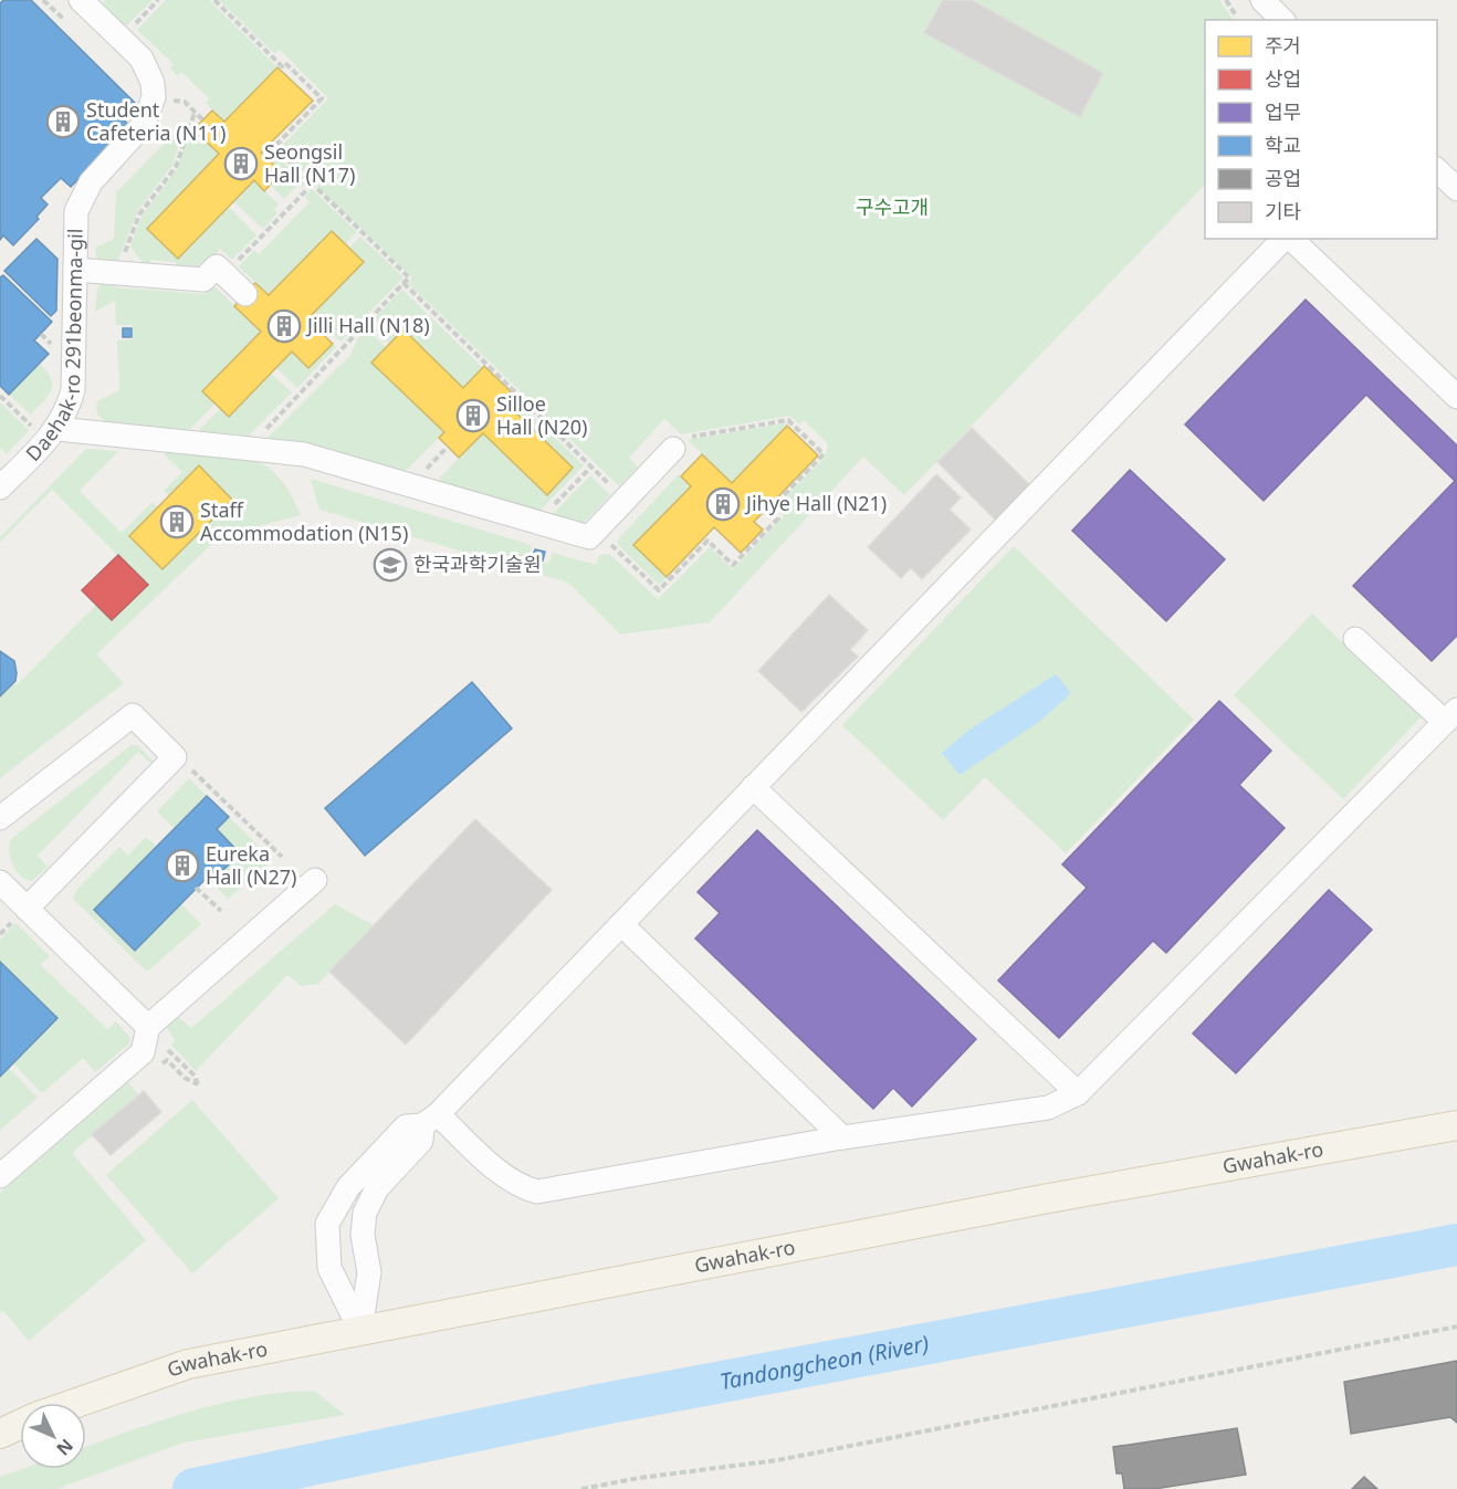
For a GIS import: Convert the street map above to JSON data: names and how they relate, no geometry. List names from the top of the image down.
{
  "streets": {
    "main road": ["Gwahak-ro"],
    "street": ["Daehak-ro 291beonma-gil"]
  },
  "water": ["Tandongcheon (River)"],
  "parks": ["구수고개"],
  "places": {
    "building": [
      "Student Cafeteria (N11)",
      "Seongsil Hall (N17)",
      "Jilli Hall (N18)",
      "Silloe Hall (N20)",
      "Jihye Hall (N21)",
      "Staff Accommodation (N15)",
      "Eureka Hall (N27)"
    ],
    "school or university": ["한국과학기술원"]
  },
  "legend": [
    "주거",
    "상업",
    "업무",
    "학교",
    "공업",
    "기타"
  ],
  "north": "bottom right"
}
